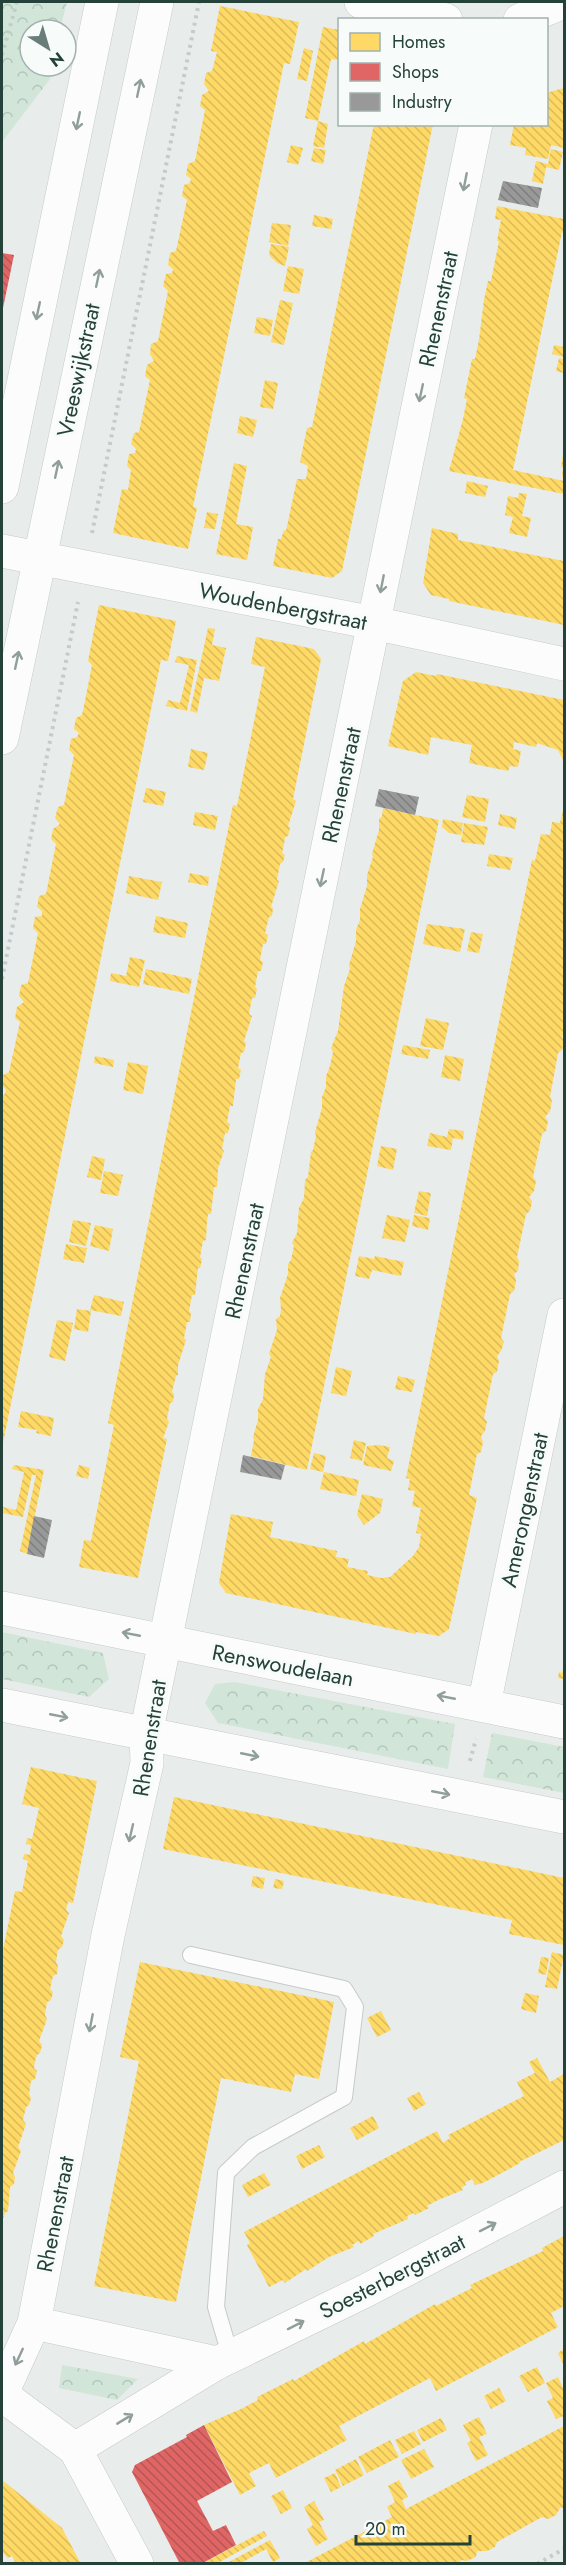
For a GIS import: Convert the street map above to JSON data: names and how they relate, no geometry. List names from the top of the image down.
{
  "streets": {
    "street": [
      "Rhenenstraat",
      "Vreeswijkstraat",
      "Woudenbergstraat",
      "Amerongenstraat",
      "Renswoudelaan",
      "Soesterbergstraat"
    ]
  },
  "crossings": [
    ["Rhenenstraat", "Woudenbergstraat"],
    ["Rhenenstraat", "Renswoudelaan"],
    ["Vreeswijkstraat", "Woudenbergstraat"],
    ["Amerongenstraat", "Renswoudelaan"]
  ],
  "one_way": ["Rhenenstraat", "Soesterbergstraat"],
  "legend": ["Homes", "Shops", "Industry"],
  "scale_bar": "20 m",
  "north": "bottom right"
}
